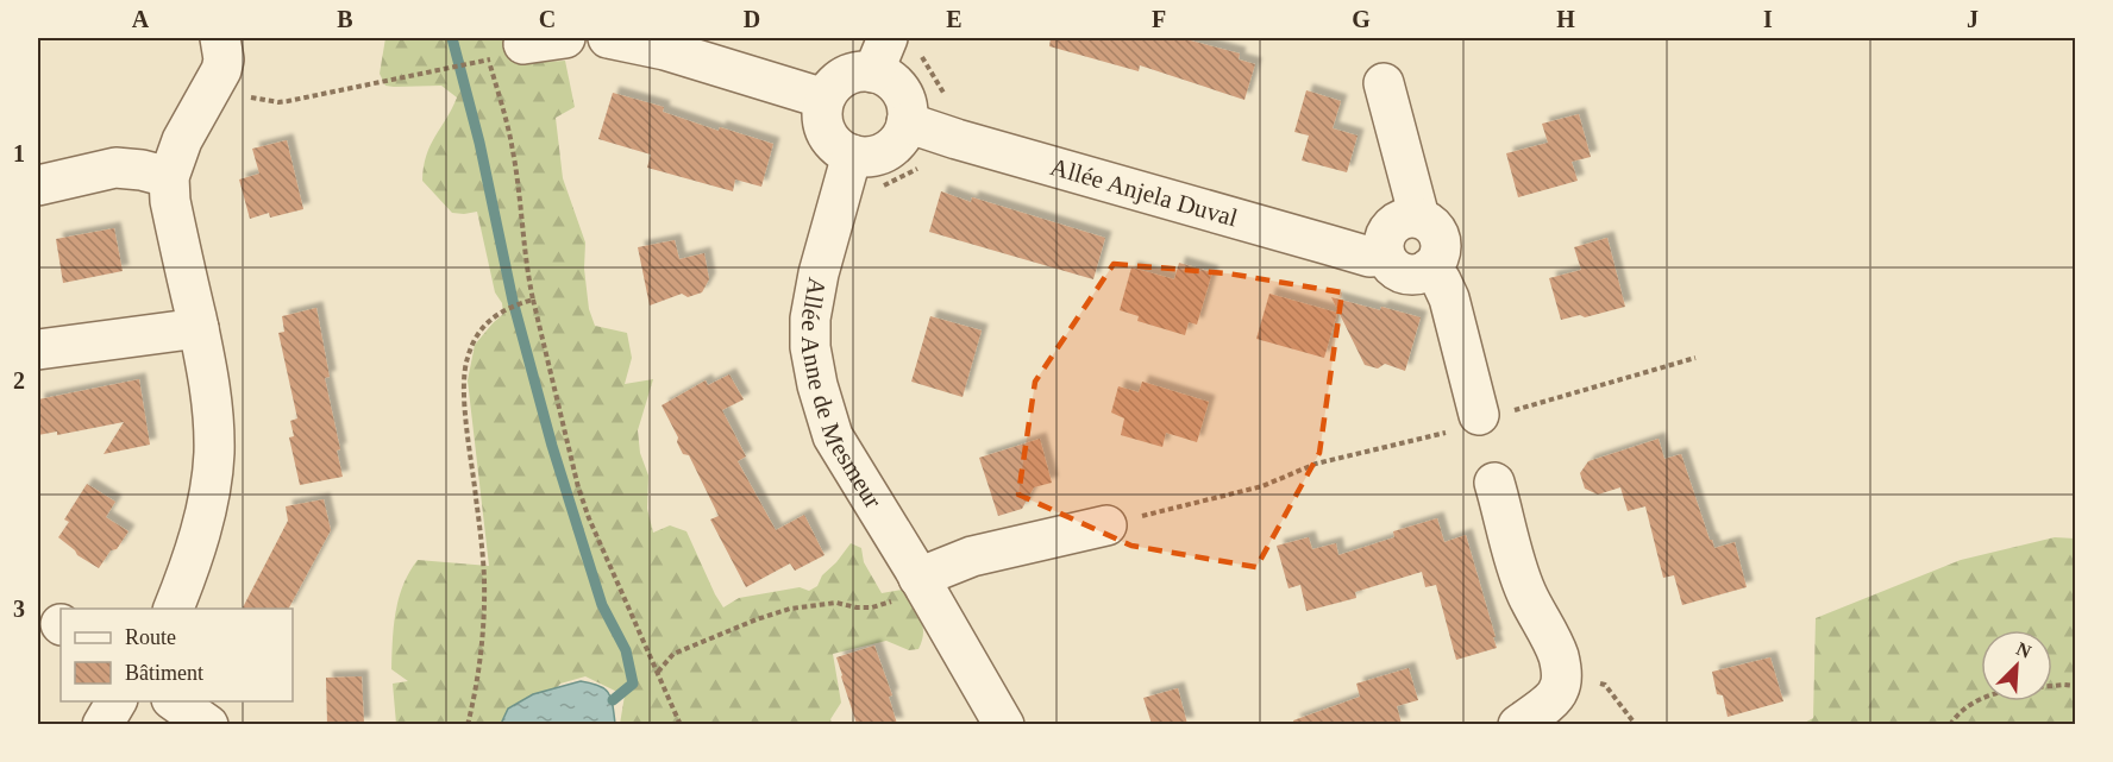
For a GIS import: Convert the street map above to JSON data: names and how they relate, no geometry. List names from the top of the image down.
{
  "streets": {
    "street": ["Allée Anjela Duval", "Allée Anne de Mesmeur"]
  },
  "legend": ["Route", "Bâtiment"],
  "north": "top right",
  "grid": {
    "columns": [
      "A",
      "B",
      "C",
      "D",
      "E",
      "F",
      "G",
      "H",
      "I",
      "J"
    ],
    "rows": ["1", "2", "3"]
  }
}
